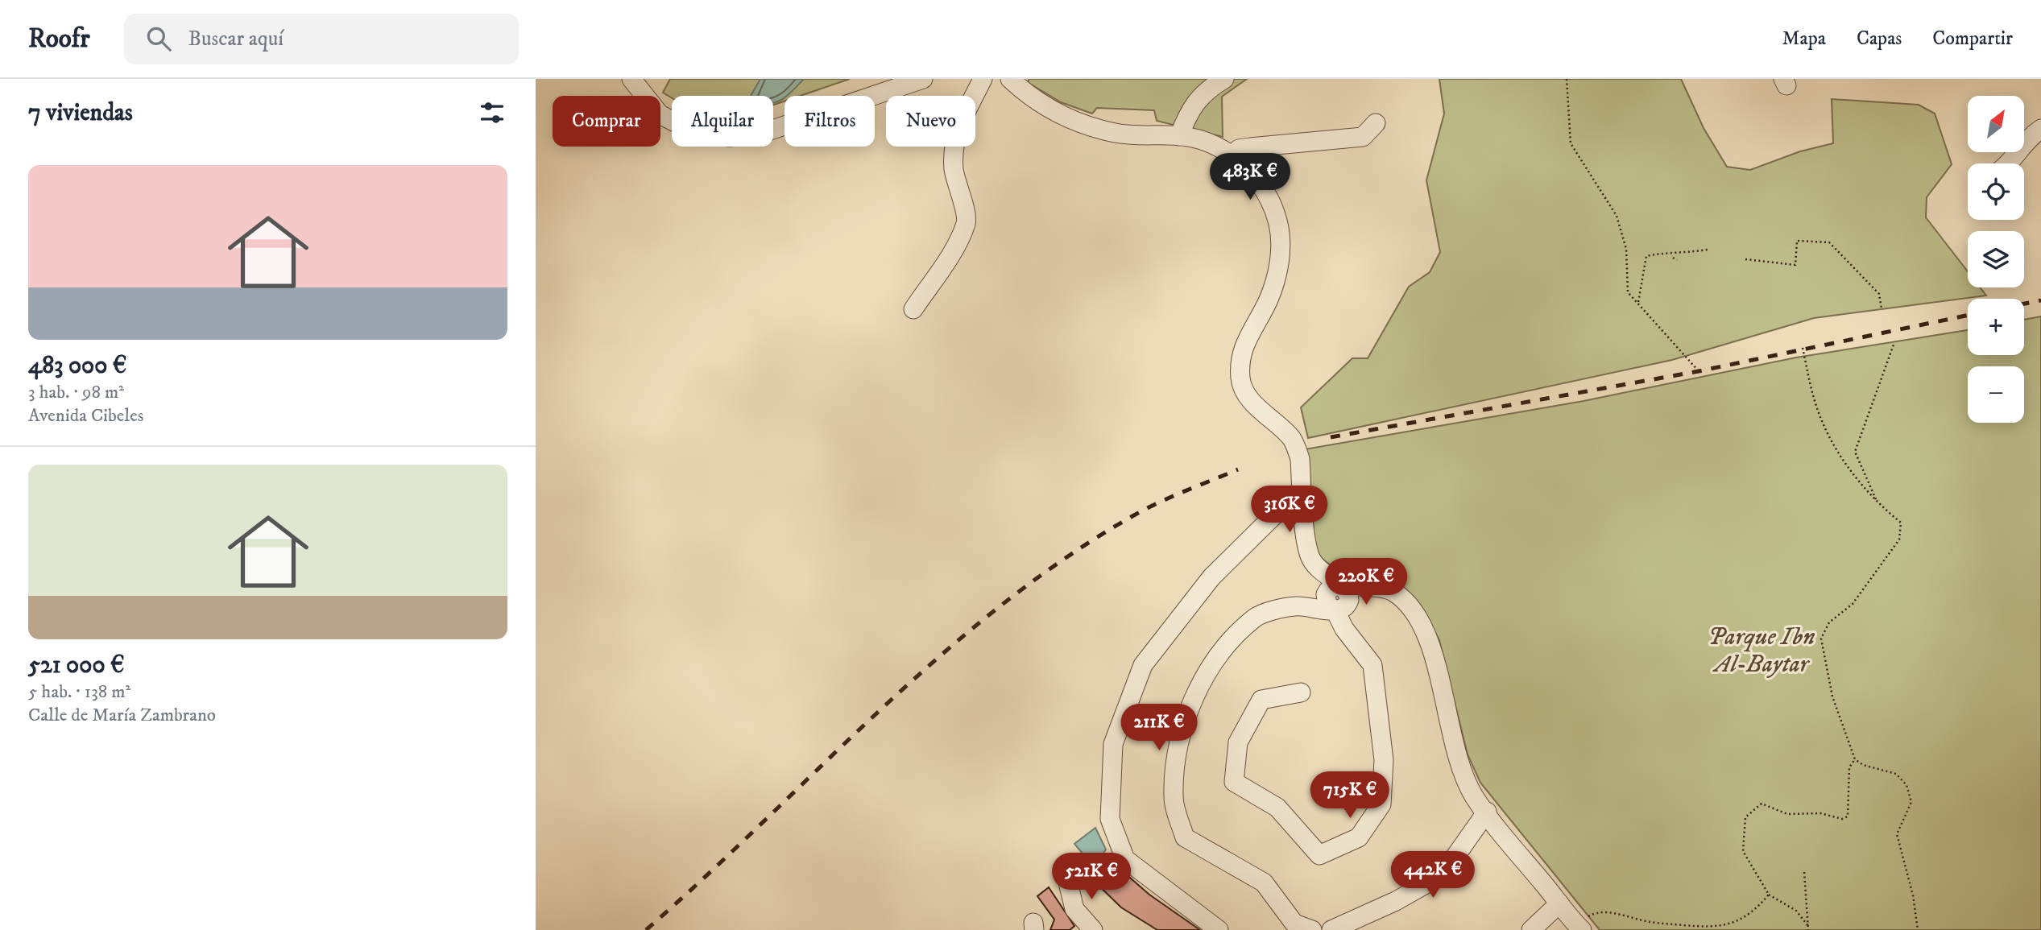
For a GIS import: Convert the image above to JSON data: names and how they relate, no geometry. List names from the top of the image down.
{
  "parks": ["Parque Ibn Al-Baytar"],
  "north": "top right",
  "page": {
    "header": "Roofr",
    "search": "Buscar aquí",
    "nav": ["Mapa", "Capas", "Compartir"],
    "heading": "7 viviendas",
    "map_buttons": ["+", "−"],
    "chip": [
      "Comprar",
      "Alquilar",
      "Filtros",
      "Nuevo"
    ],
    "list": [
      {
        "name": "483 000 €",
        "note": "3 hab. · 98 m² · Avenida Cibeles"
      },
      {
        "name": "521 000 €",
        "note": "5 hab. · 138 m² · Calle de María Zambrano"
      }
    ],
    "price": [
      "483K €",
      "316K €",
      "220K €",
      "211K €",
      "715K €",
      "442K €",
      "521K €"
    ]
  }
}
